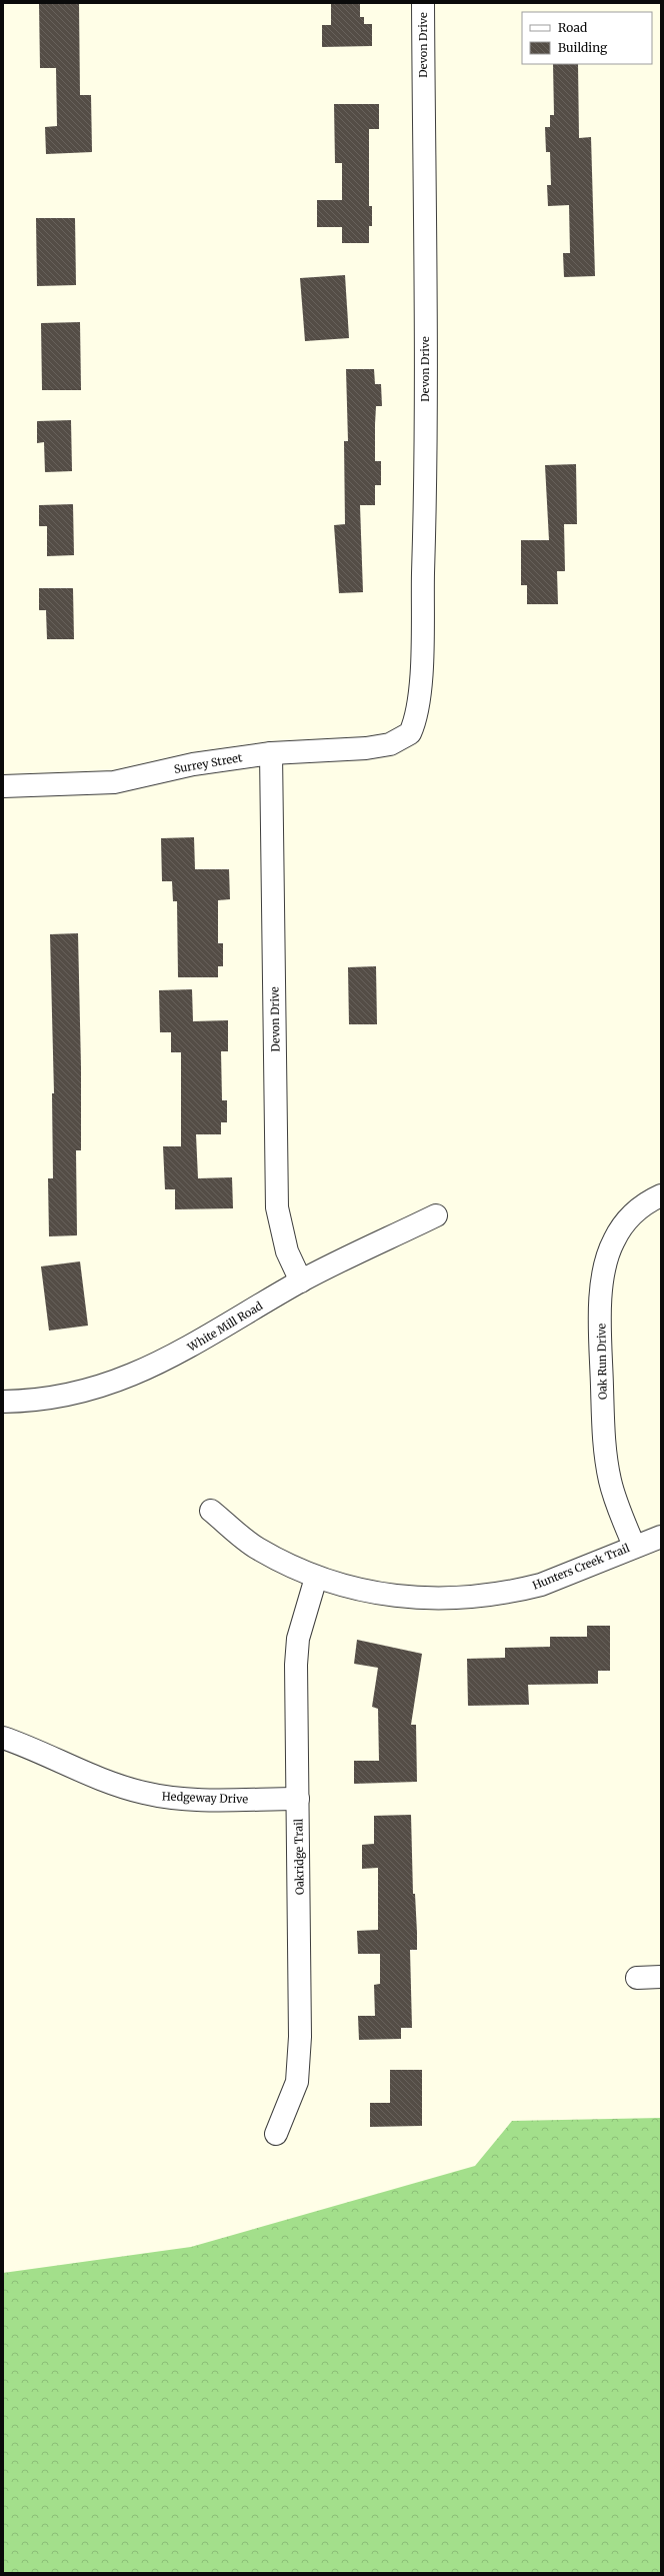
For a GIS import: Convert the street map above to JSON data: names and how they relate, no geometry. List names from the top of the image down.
{
  "streets": {
    "street": [
      "Devon Drive",
      "Surrey Street",
      "White Mill Road",
      "Oak Run Drive",
      "Hunters Creek Trail",
      "Hedgeway Drive",
      "Oakridge Trail"
    ]
  },
  "crossings": [
    ["Devon Drive", "Surrey Street"],
    ["Devon Drive", "White Mill Road"],
    ["Oak Run Drive", "Hunters Creek Trail"],
    ["Hunters Creek Trail", "Oakridge Trail"],
    ["Hedgeway Drive", "Oakridge Trail"]
  ],
  "legend": ["Road", "Building"]
}
